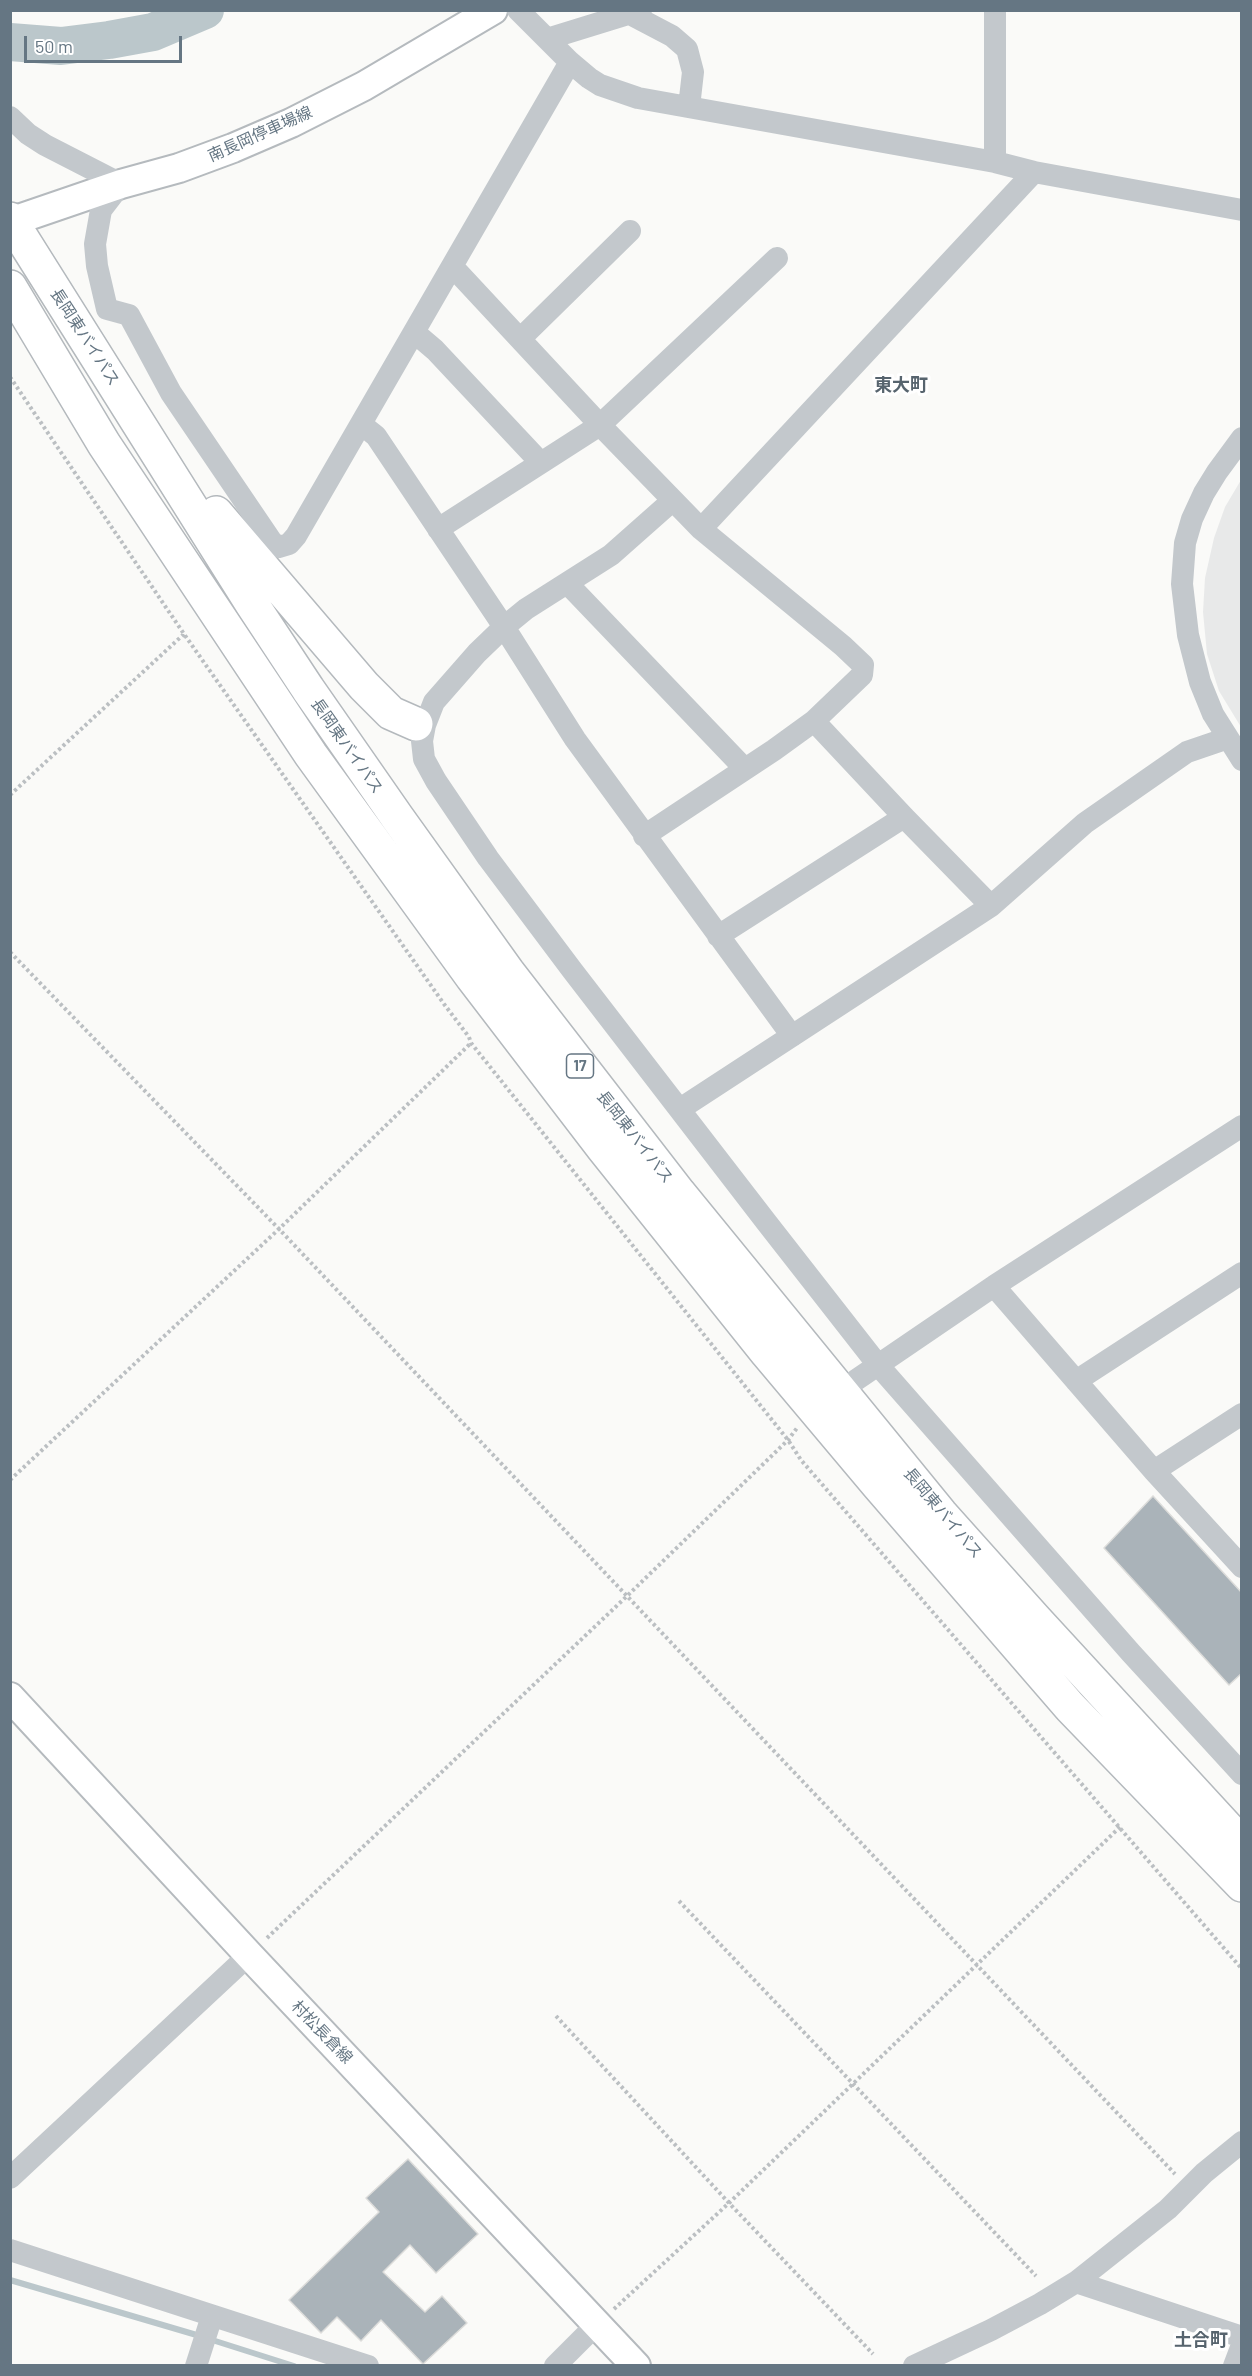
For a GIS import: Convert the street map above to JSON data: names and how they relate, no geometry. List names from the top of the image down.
{
  "streets": {
    "highway": ["長岡東バイパス", "17"],
    "main road": ["南長岡停車場線", "村松長倉線"]
  },
  "crossings": [
    ["南長岡停車場線", "長岡東バイパス"]
  ],
  "districts": ["東大町", "土合町"],
  "scale_bar": "50 m"
}
